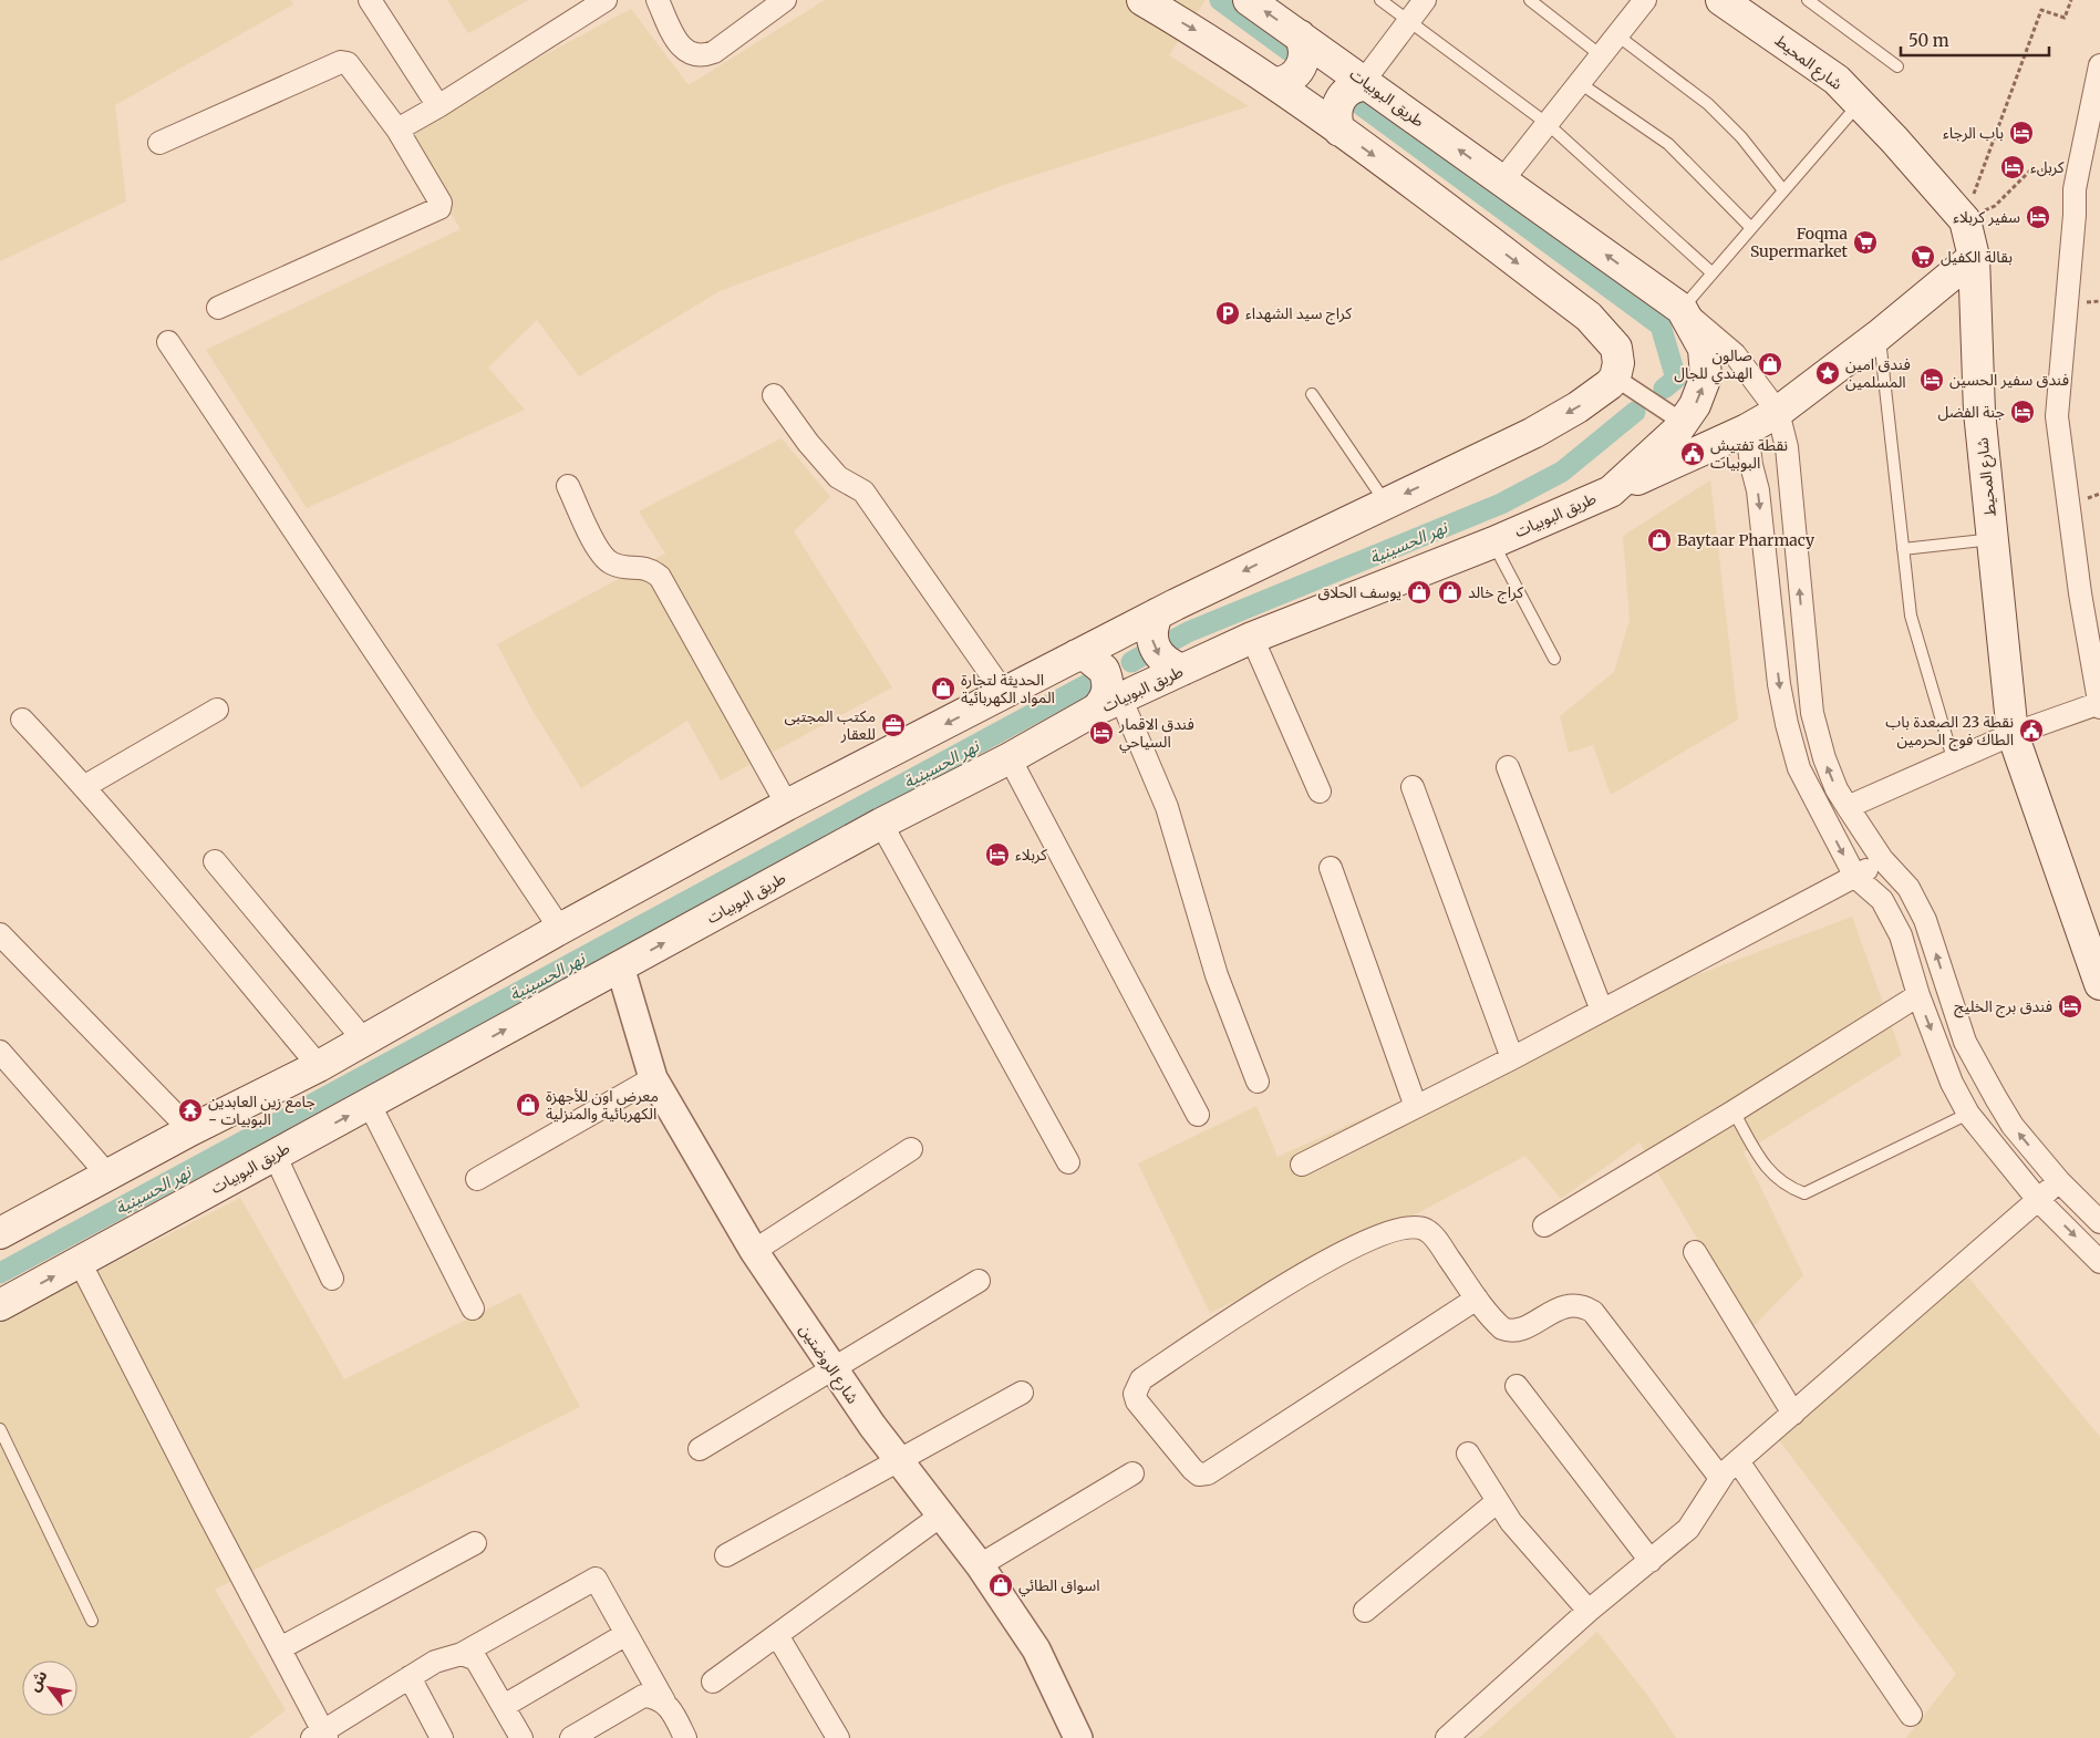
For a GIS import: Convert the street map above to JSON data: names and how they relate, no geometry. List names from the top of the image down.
{
  "streets": {
    "main road": ["شارع المحيط", "طريق البوبيات"],
    "street": ["شارع الروضتين"]
  },
  "crossings": [
    ["طريق البوبيات", "شارع الروضتين"]
  ],
  "water": ["نهر الحسينية"],
  "places": {
    "hotel": [
      "باب الرجاء",
      "كربلء",
      "سفير كربلاء",
      "فندق سفير الحسين",
      "جنة الفضل",
      "فندق الاقمار السياحي",
      "كربلاء",
      "فندق برج الخليج"
    ],
    "supermarket": ["Foqma Supermarket", "بقالة الكفيل"],
    "parking": ["كراج سيد الشهداء"],
    "shop": [
      "صالون الهندي للجال",
      "Baytaar Pharmacy",
      "يوسف الحلاق",
      "كراج خالد",
      "الحديثة لتجارة المواد الكهربائية",
      "معرض اون للأجهزة الكهربائية والمنزلية",
      "اسواق الطائي"
    ],
    "place": ["فندق امين المسلمين"],
    "public building": ["نقطة تفتيش البوبيات", "نقطة 23 الصعدة باب الطاك فوج الحرمين"],
    "office": ["مكتب المجتبى للعقار"],
    "temple": ["جامع زين العابدين - البوبيات"]
  },
  "scale_bar": "50 m",
  "north": "top left"
}
